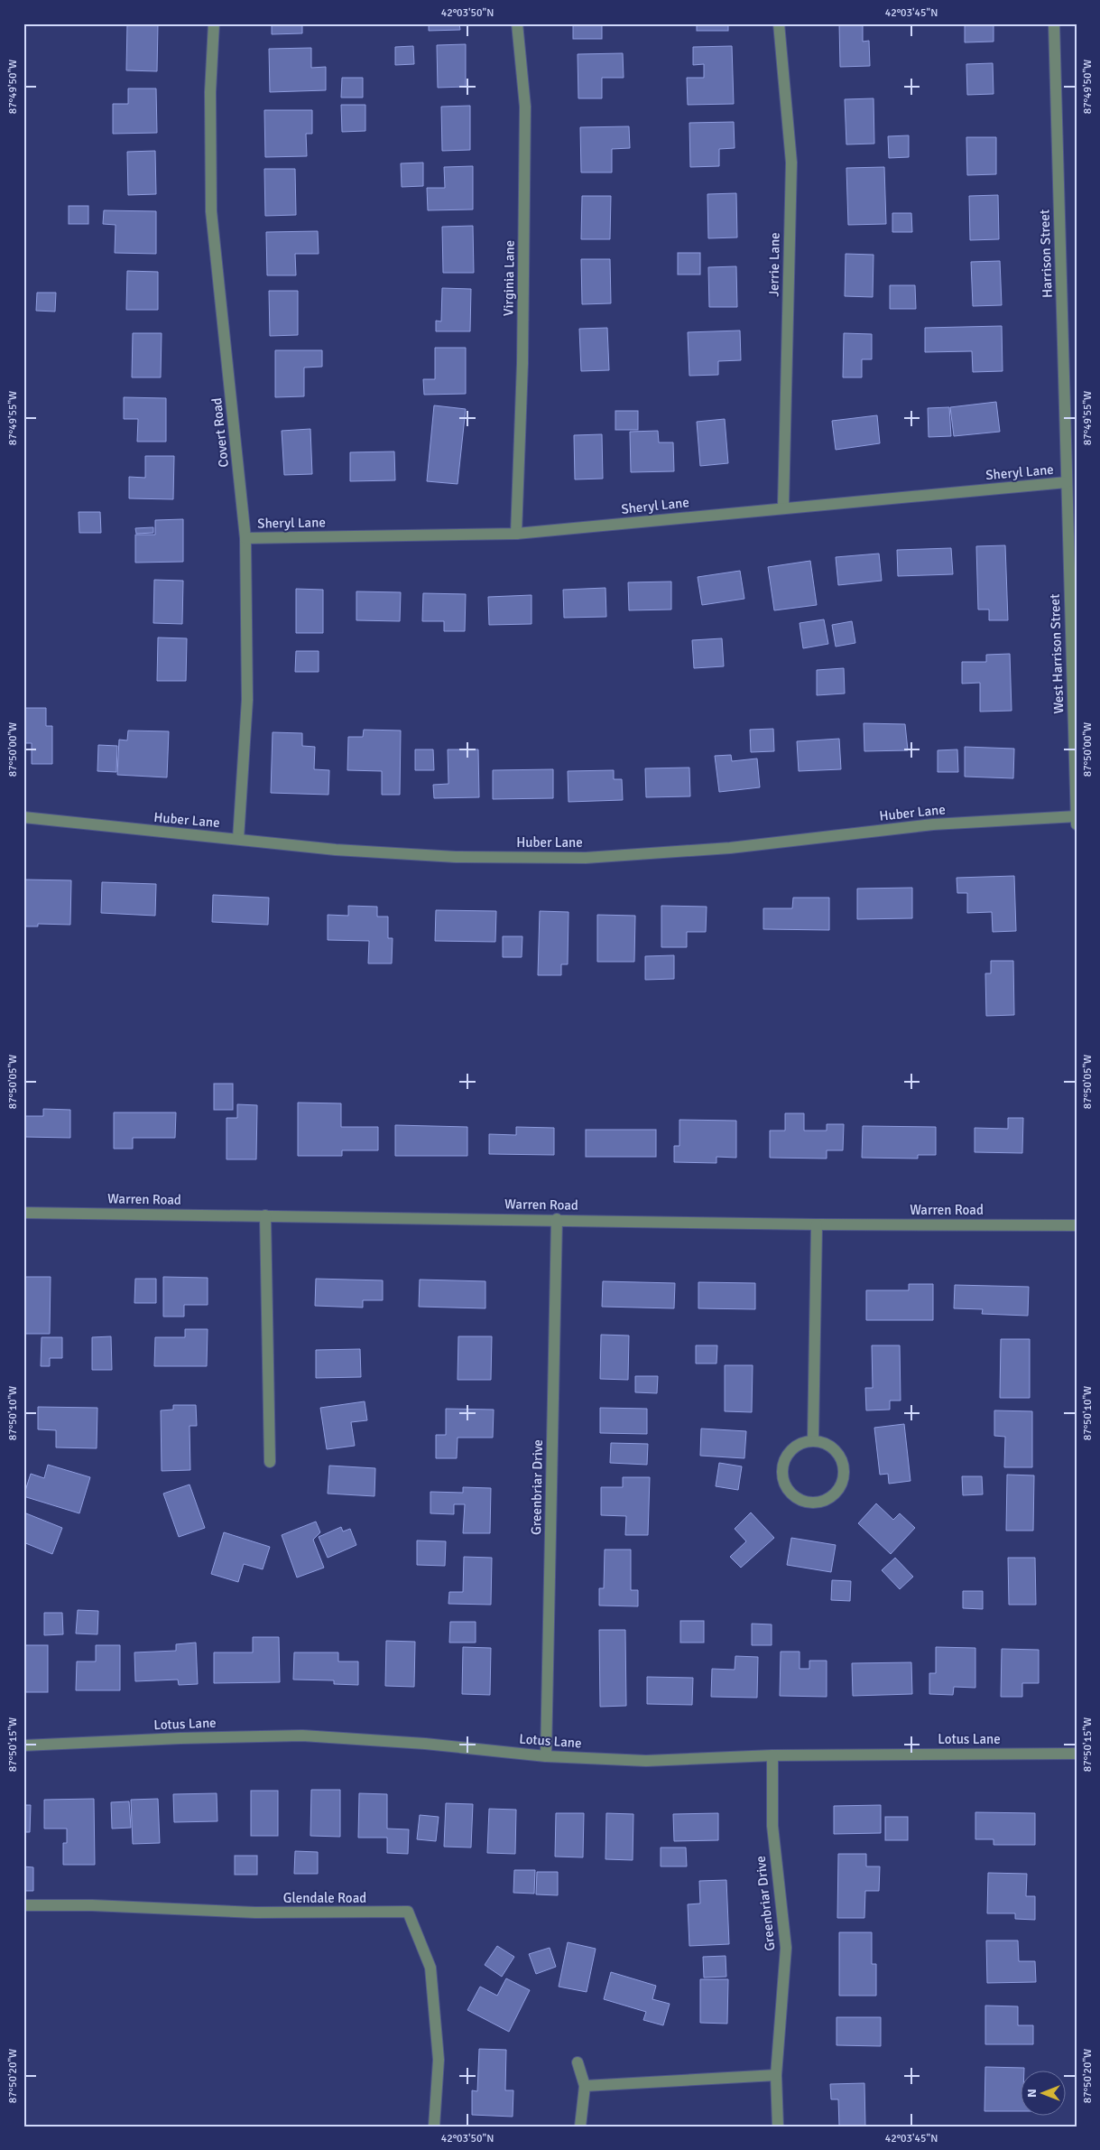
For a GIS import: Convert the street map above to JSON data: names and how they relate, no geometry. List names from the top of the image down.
{
  "streets": {
    "street": [
      "Harrison Street",
      "Jerrie Lane",
      "Virginia Lane",
      "Covert Road",
      "Sheryl Lane",
      "West Harrison Street",
      "Huber Lane",
      "Warren Road",
      "Greenbriar Drive",
      "Lotus Lane",
      "Glendale Road"
    ]
  },
  "crossings": [
    ["Harrison Street", "Sheryl Lane"],
    ["Harrison Street", "West Harrison Street"],
    ["Jerrie Lane", "Sheryl Lane"],
    ["Virginia Lane", "Sheryl Lane"],
    ["Covert Road", "Sheryl Lane"],
    ["Covert Road", "Huber Lane"],
    ["Sheryl Lane", "West Harrison Street"],
    ["West Harrison Street", "Huber Lane"],
    ["Warren Road", "Greenbriar Drive"],
    ["Greenbriar Drive", "Lotus Lane"]
  ],
  "north": "left",
  "coordinates": [
    "42°03'50\"N",
    "42°03'45\"N",
    "87°49'50\"W",
    "87°49'55\"W",
    "87°50'00\"W",
    "87°50'05\"W",
    "87°50'10\"W",
    "87°50'15\"W",
    "87°50'20\"W"
  ]
}
